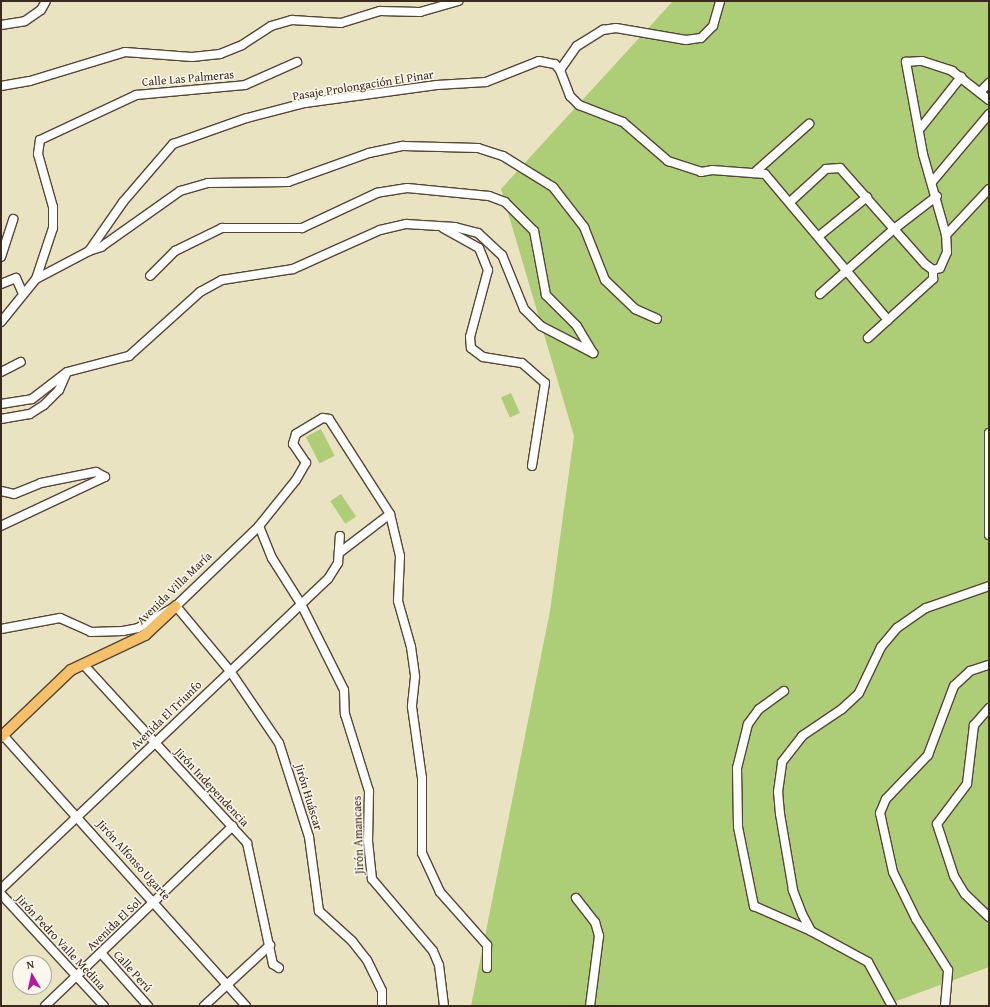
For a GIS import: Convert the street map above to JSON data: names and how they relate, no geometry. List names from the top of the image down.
{
  "streets": {
    "main road": ["Avenida Villa María"],
    "street": [
      "Calle Las Palmeras",
      "Pasaje Prolongación El Pinar",
      "Avenida El Triunfo",
      "Jirón Independencia",
      "Jirón Huáscar",
      "Jirón Amancaes",
      "Jirón Alfonso Ugarte",
      "Avenida El Sol",
      "Jirón Pedro Valle Medina",
      "Calle Perú"
    ]
  },
  "crossings": [
    ["Avenida Villa María", "Jirón Independencia"],
    ["Avenida Villa María", "Jirón Huáscar"],
    ["Avenida Villa María", "Jirón Amancaes"],
    ["Avenida Villa María", "Jirón Alfonso Ugarte"],
    ["Avenida El Triunfo", "Jirón Independencia"],
    ["Avenida El Triunfo", "Jirón Huáscar"],
    ["Avenida El Triunfo", "Jirón Amancaes"],
    ["Avenida El Triunfo", "Jirón Alfonso Ugarte"],
    ["Jirón Independencia", "Avenida El Sol"],
    ["Jirón Alfonso Ugarte", "Avenida El Sol"],
    ["Avenida El Sol", "Jirón Pedro Valle Medina"],
    ["Avenida El Sol", "Calle Perú"]
  ],
  "north": "top"
}
